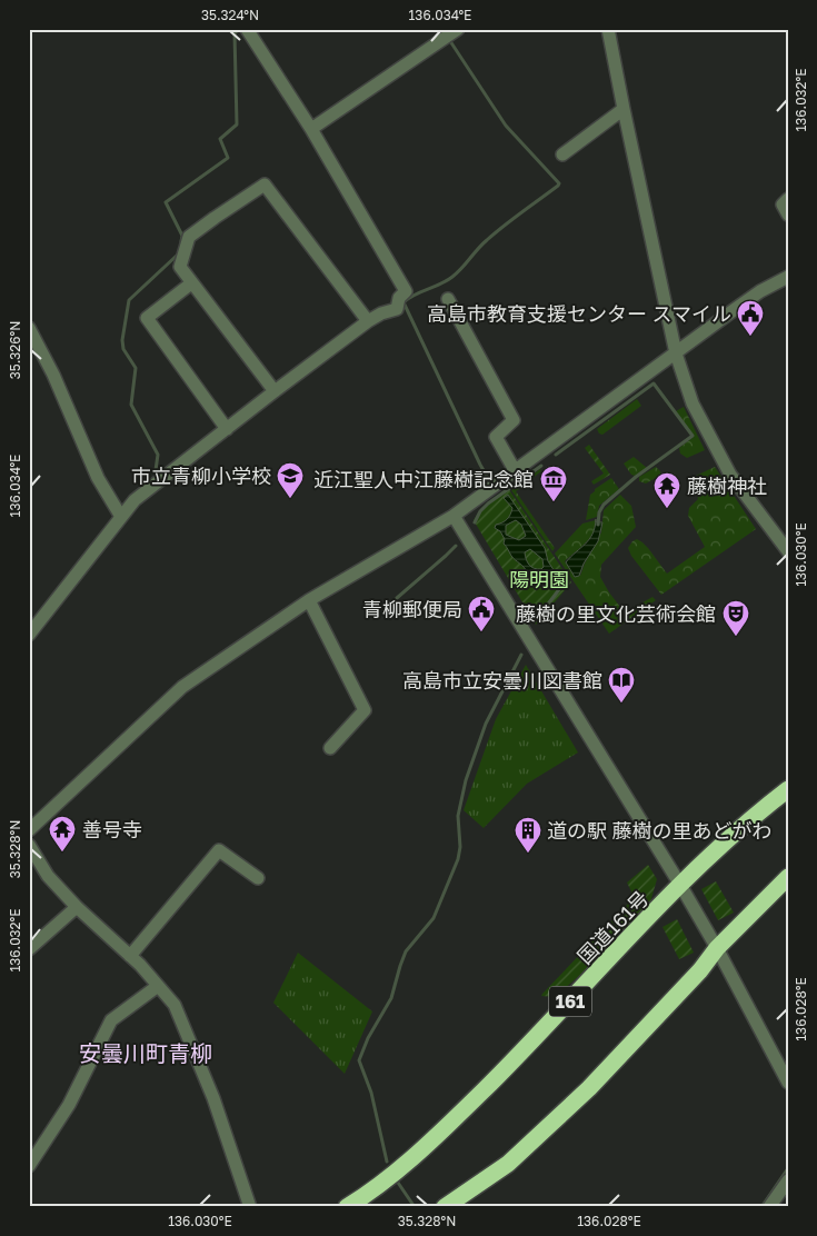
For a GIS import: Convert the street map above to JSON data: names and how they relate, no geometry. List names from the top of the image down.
{
  "streets": {
    "highway": ["国道161号", "161"]
  },
  "districts": ["安曇川町青柳"],
  "parks": ["陽明園"],
  "places": {
    "public building": ["高島市教育支援センター スマイル", "青柳郵便局"],
    "school or university": ["市立青柳小学校"],
    "museum": ["近江聖人中江藤樹記念館"],
    "temple": ["藤樹神社", "善号寺"],
    "theatre": ["藤樹の里文化芸術会館"],
    "library": ["高島市立安曇川図書館"],
    "building": ["道の駅 藤樹の里あどがわ"]
  },
  "coordinates": [
    "35.324°N",
    "136.034°E",
    "136.032°E",
    "35.326°N",
    "136.030°E",
    "35.328°N",
    "136.028°E"
  ]
}
